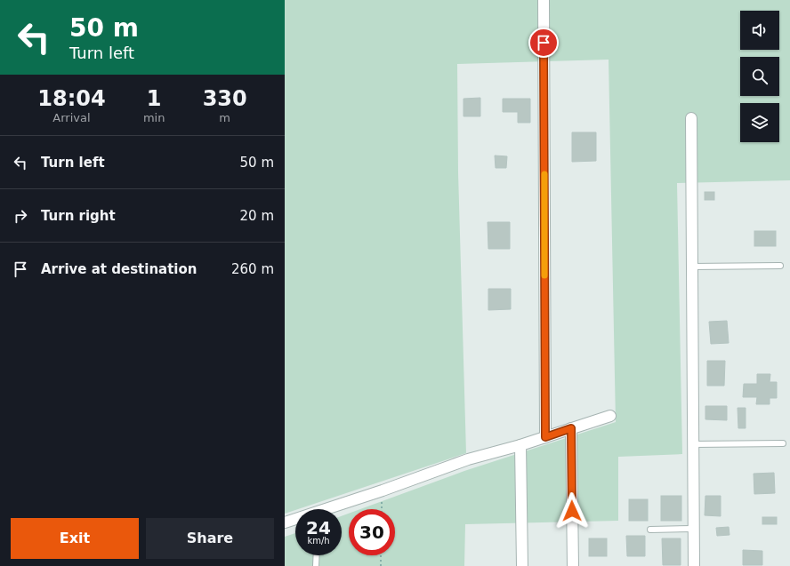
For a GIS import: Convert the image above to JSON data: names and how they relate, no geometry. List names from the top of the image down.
{
  "page": {
    "turn": ["50 m", "Turn left"],
    "eta": [
      "18:04",
      "Arrival",
      "1",
      "min",
      "330",
      "m"
    ],
    "list": [
      {
        "name": "Turn left",
        "value": "50 m"
      },
      {
        "name": "Turn right",
        "value": "20 m"
      },
      {
        "name": "Arrive at destination",
        "value": "260 m"
      }
    ],
    "speed": "24 km/h",
    "limit": "30",
    "buttons": ["Exit", "Share"]
  }
}
